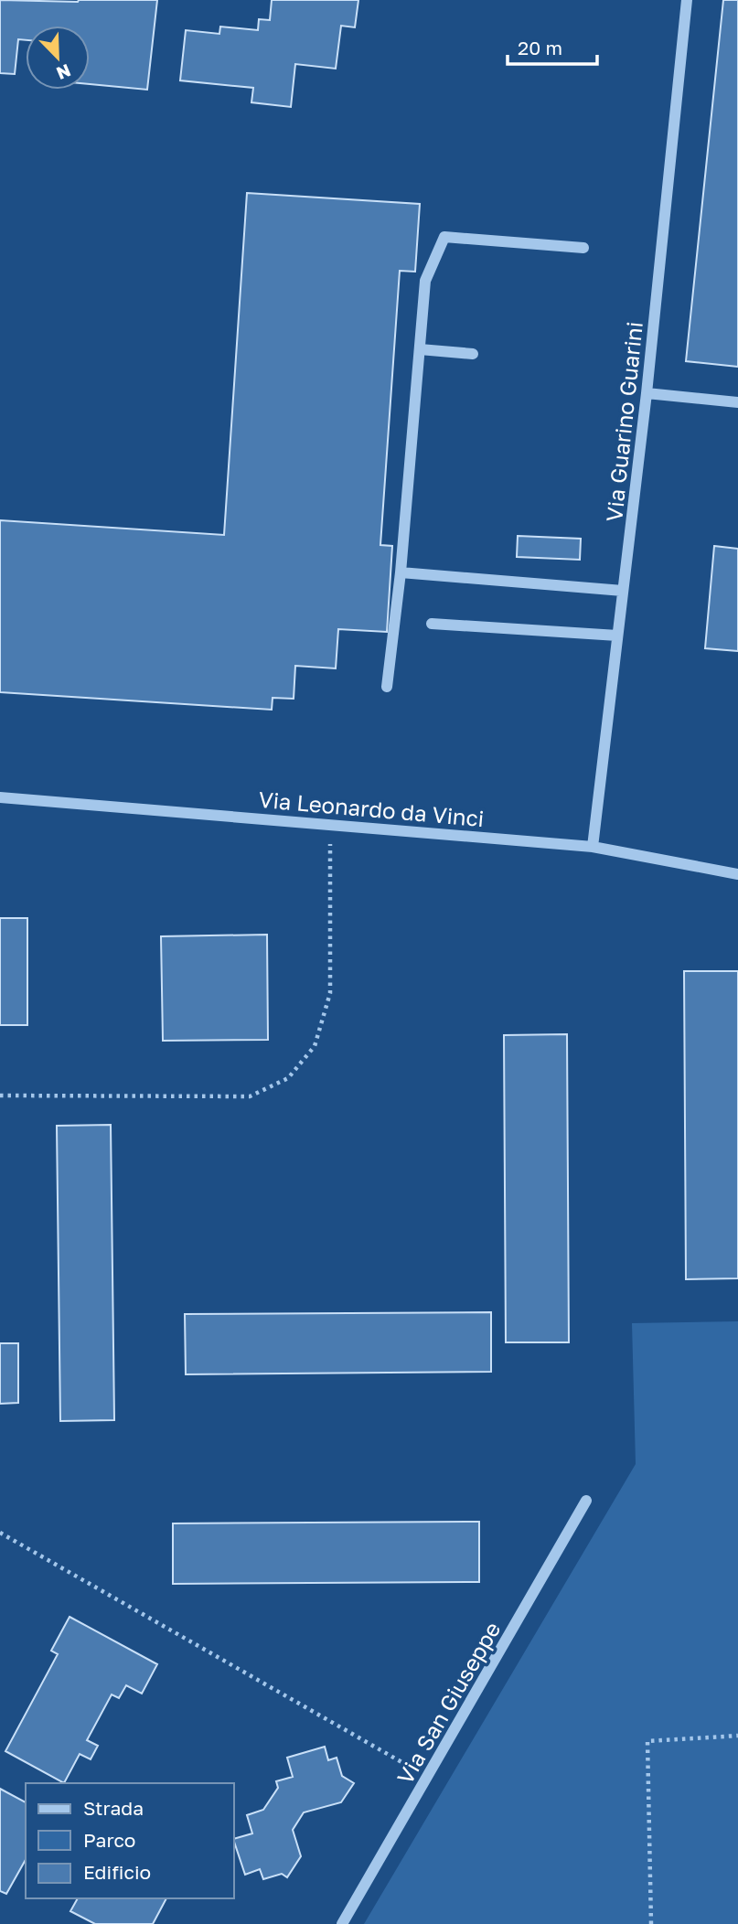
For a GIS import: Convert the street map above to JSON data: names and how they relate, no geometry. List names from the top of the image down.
{
  "streets": {
    "street": ["Via Guarino Guarini", "Via Leonardo da Vinci", "Via San Giuseppe"]
  },
  "crossings": [
    ["Via Guarino Guarini", "Via Leonardo da Vinci"]
  ],
  "legend": ["Strada", "Parco", "Edificio"],
  "scale_bar": "20 m",
  "north": "bottom right"
}
